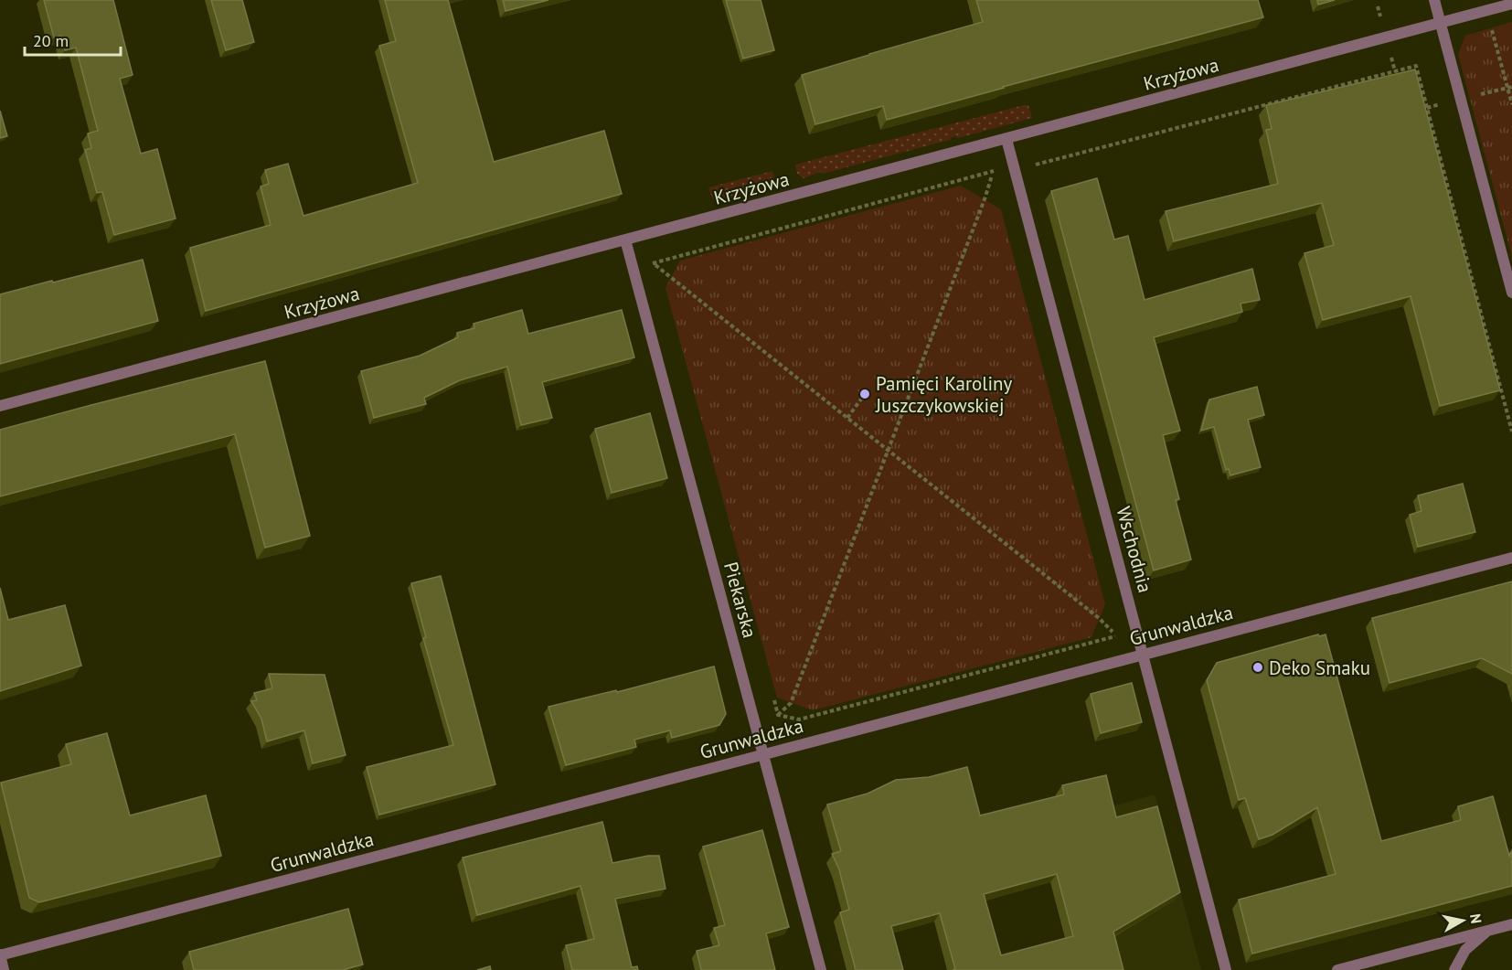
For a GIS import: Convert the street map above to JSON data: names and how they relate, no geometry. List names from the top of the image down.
{
  "streets": {
    "street": [
      "Krzyżowa",
      "Wschodnia",
      "Piekarska",
      "Grunwaldzka"
    ]
  },
  "crossings": [
    ["Krzyżowa", "Wschodnia"],
    ["Krzyżowa", "Piekarska"],
    ["Wschodnia", "Grunwaldzka"],
    ["Piekarska", "Grunwaldzka"]
  ],
  "places": ["Pamięci Karoliny Juszczykowskiej", "Deko Smaku"],
  "scale_bar": "20 m",
  "north": "right"
}
